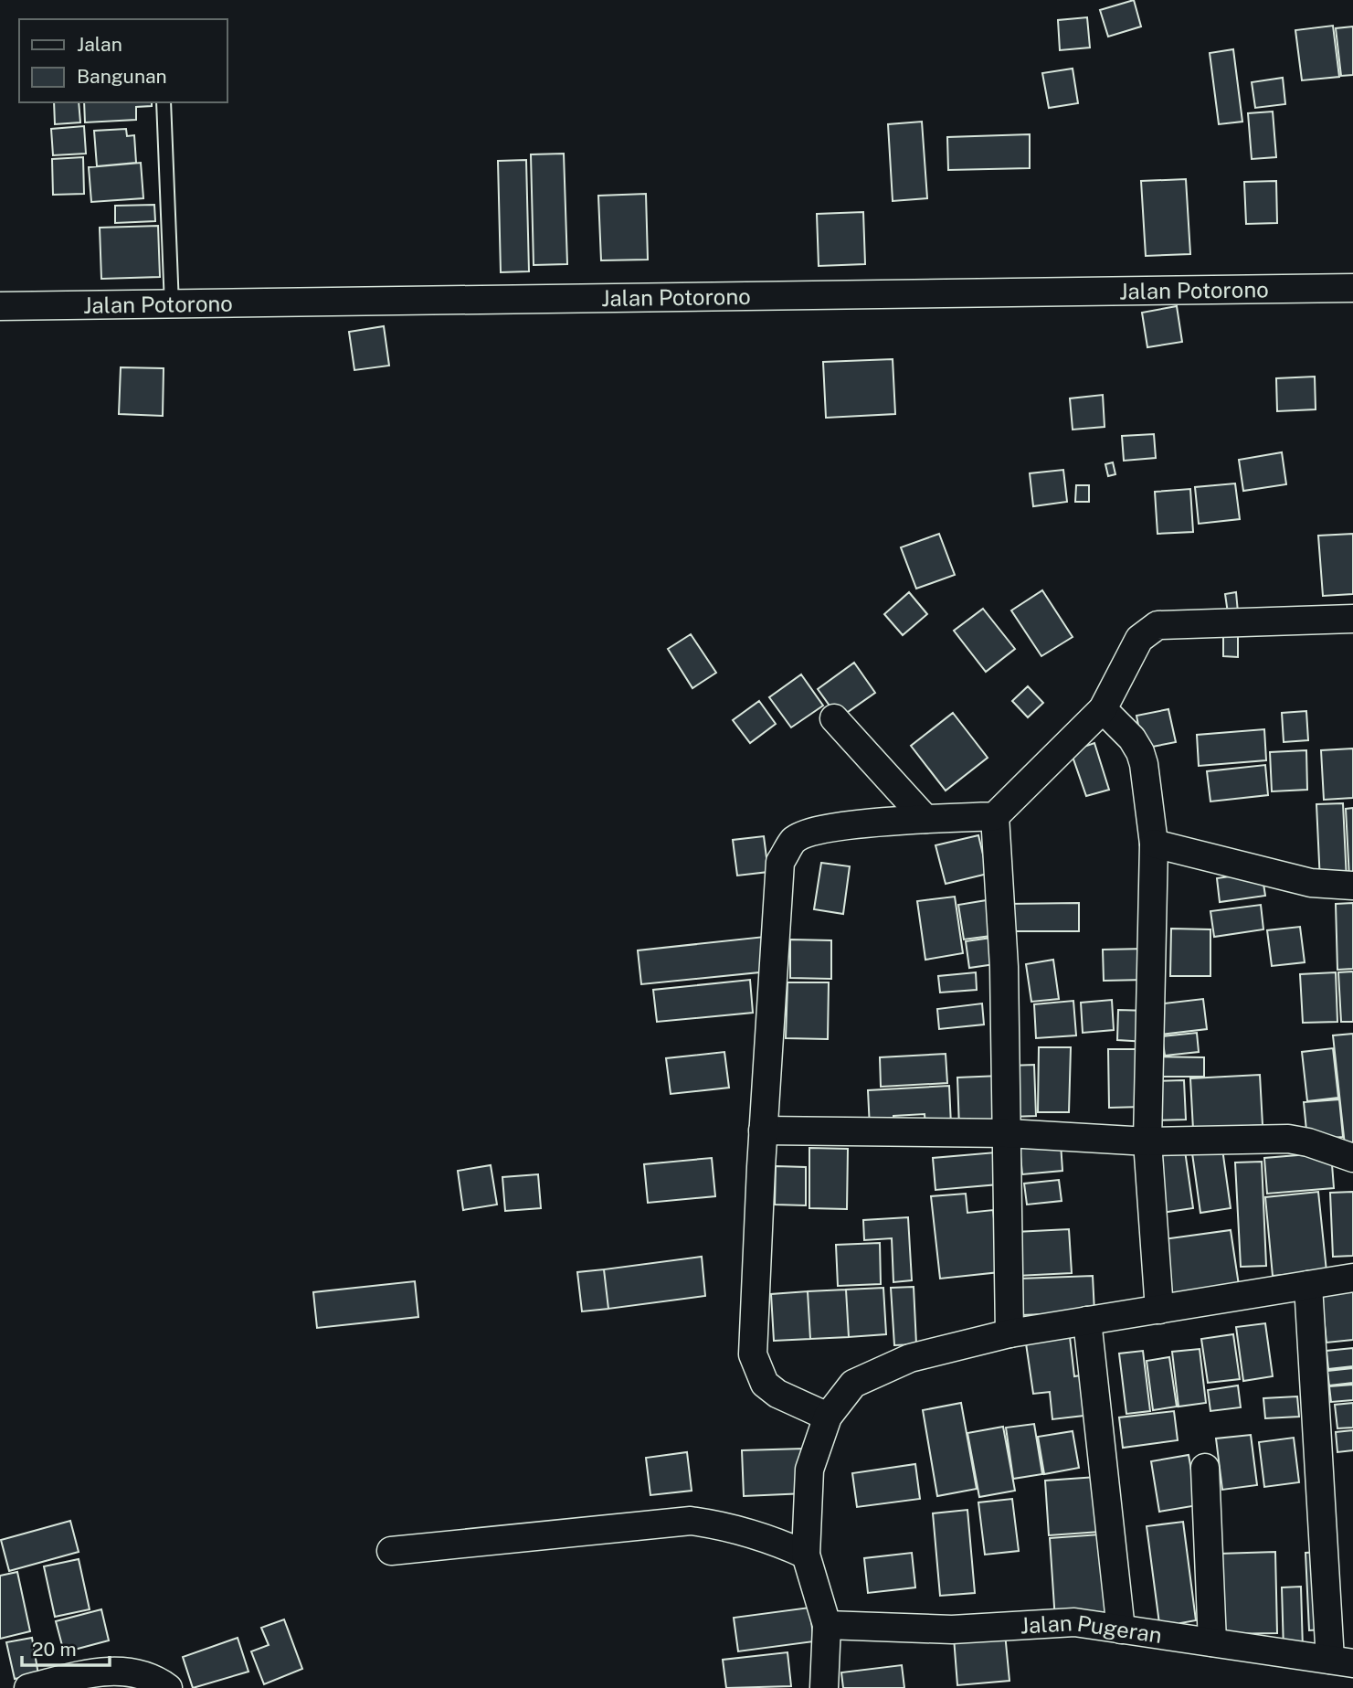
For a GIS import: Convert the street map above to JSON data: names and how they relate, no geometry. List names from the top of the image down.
{
  "streets": {
    "street": ["Jalan Potorono", "Jalan Pugeran"]
  },
  "legend": ["Jalan", "Bangunan"],
  "scale_bar": "20 m"
}
